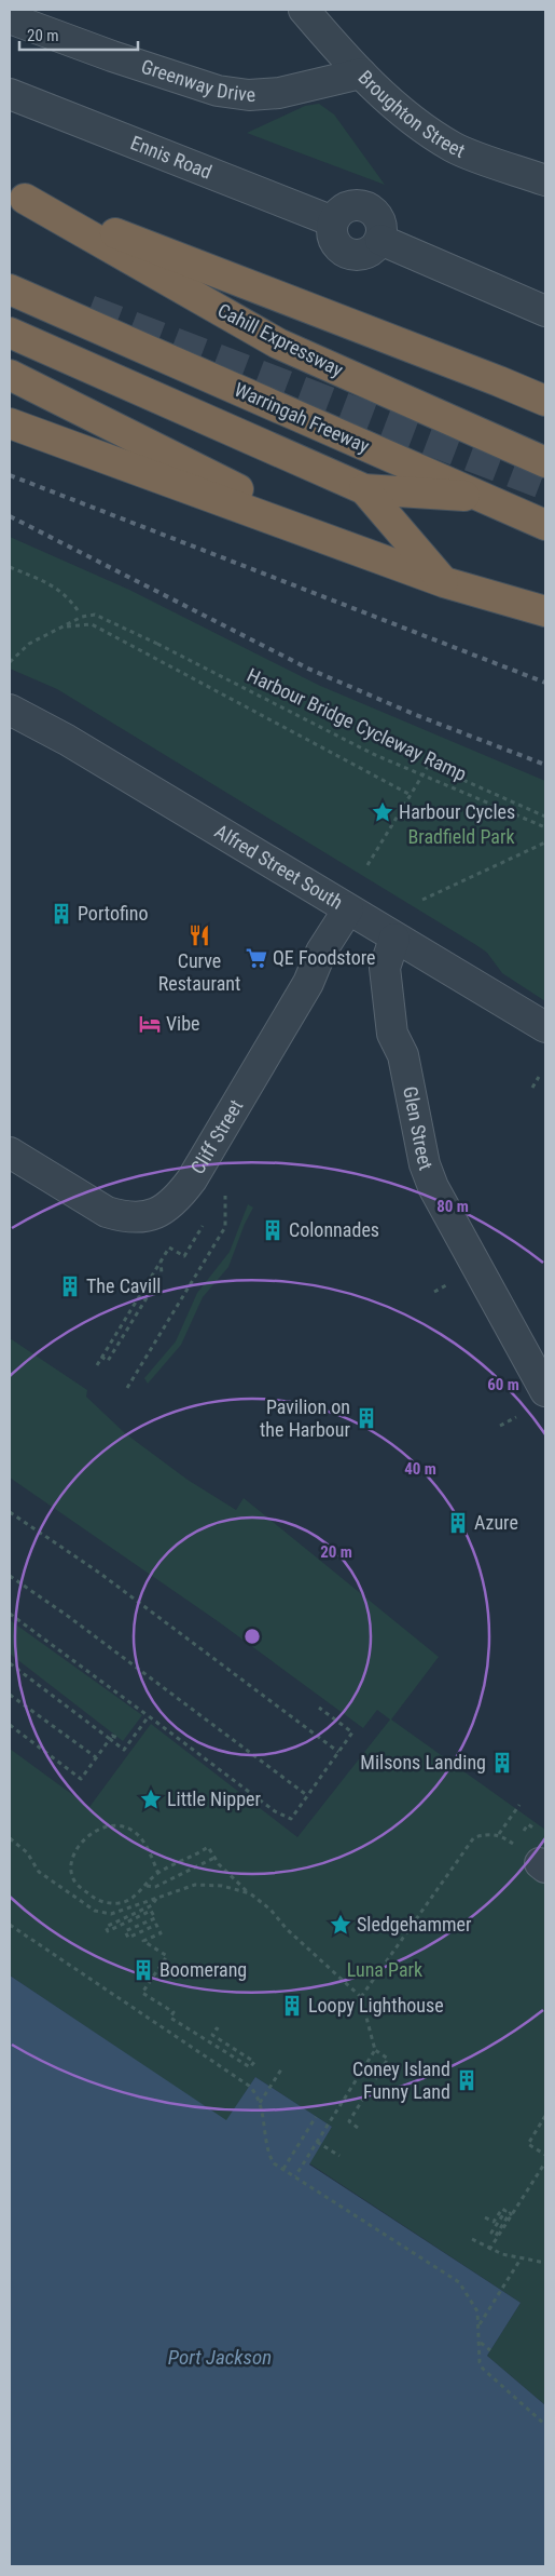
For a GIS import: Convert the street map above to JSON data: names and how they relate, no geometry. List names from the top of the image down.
{
  "streets": {
    "highway": ["Cahill Expressway", "Warringah Freeway"],
    "street": [
      "Greenway Drive",
      "Broughton Street",
      "Ennis Road",
      "Alfred Street South",
      "Glen Street",
      "Cliff Street"
    ],
    "path": ["Harbour Bridge Cycleway Ramp"]
  },
  "crossings": [
    ["Greenway Drive", "Broughton Street"],
    ["Alfred Street South", "Glen Street"],
    ["Alfred Street South", "Cliff Street"]
  ],
  "water": ["Port Jackson"],
  "parks": ["Bradfield Park", "Luna Park"],
  "places": {
    "place": ["Harbour Cycles", "Little Nipper", "Sledgehammer"],
    "building": [
      "Portofino",
      "Colonnades",
      "The Cavill",
      "Pavilion on the Harbour",
      "Azure",
      "Milsons Landing",
      "Boomerang",
      "Loopy Lighthouse",
      "Coney Island Funny Land"
    ],
    "restaurant": ["Curve Restaurant"],
    "supermarket": ["QE Foodstore"],
    "hotel": ["Vibe"]
  },
  "scale_bar": "20 m",
  "rings": [
    "80 m",
    "60 m",
    "40 m",
    "20 m"
  ]
}
